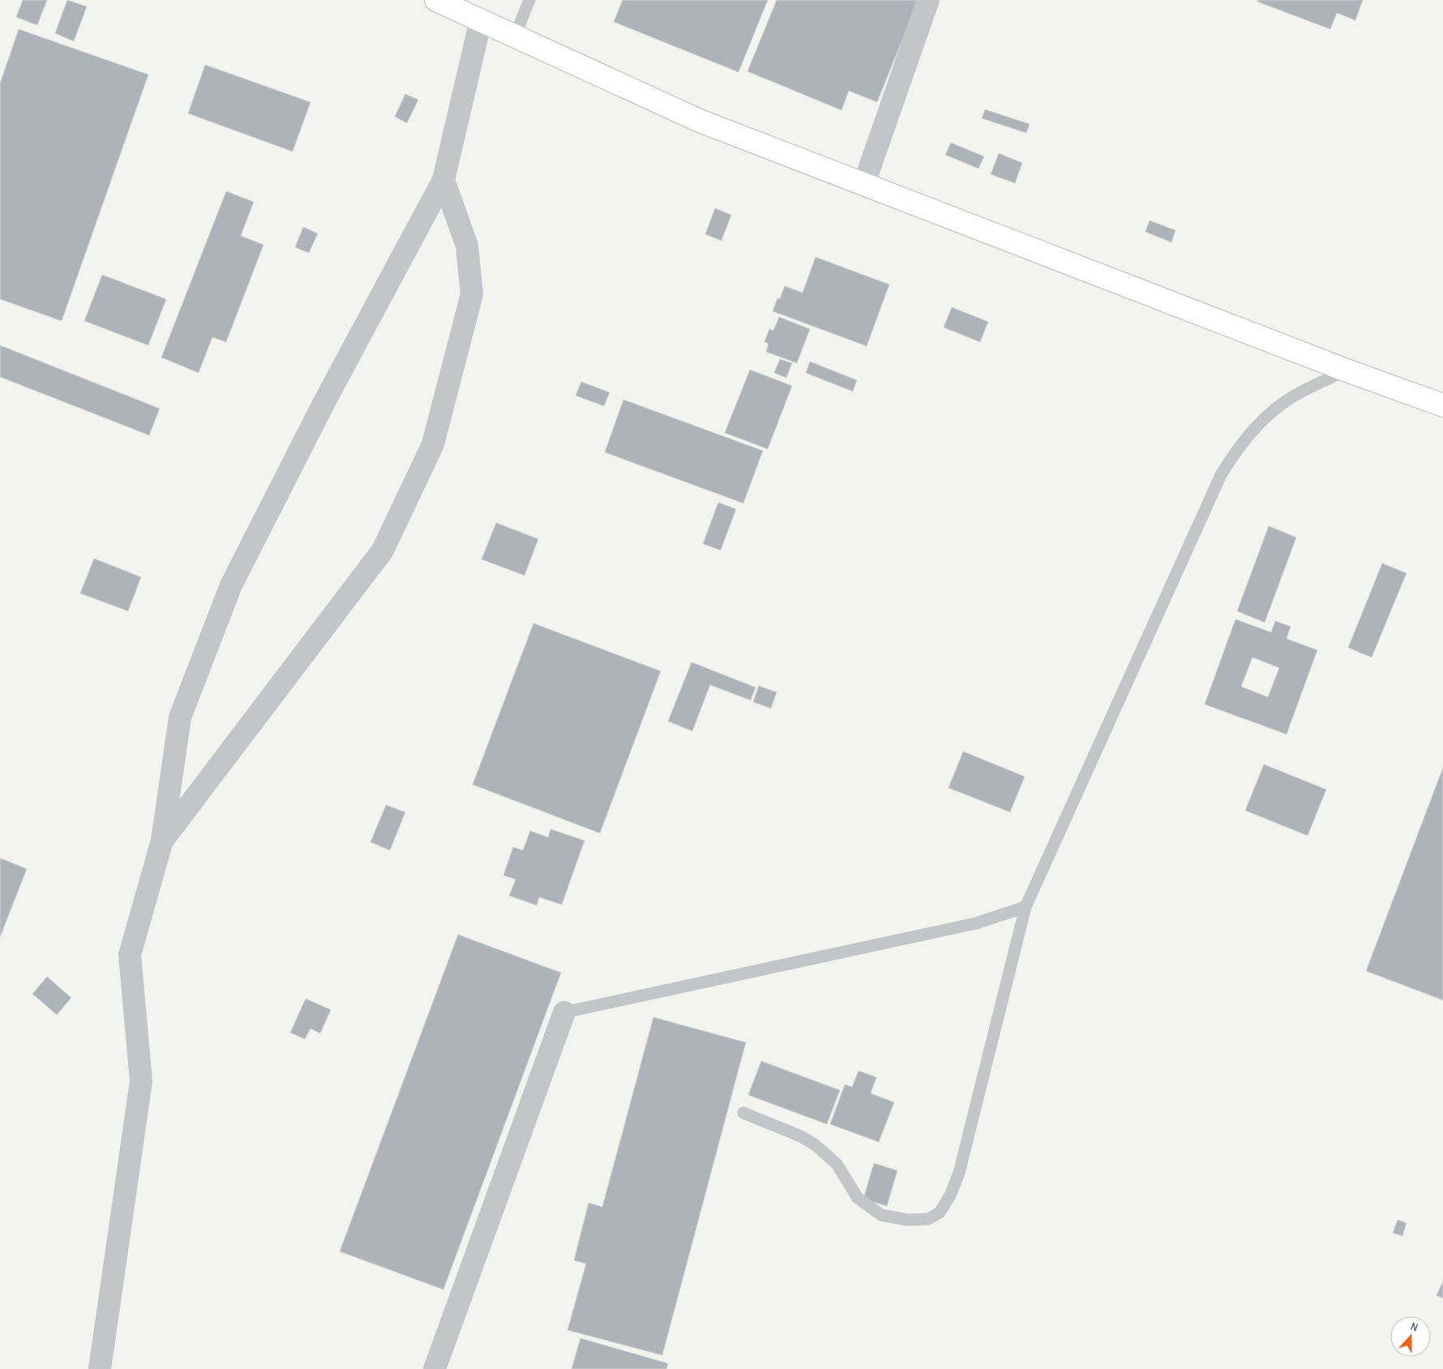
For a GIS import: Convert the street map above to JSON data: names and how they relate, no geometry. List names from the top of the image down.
{
  "north": "top"
}
